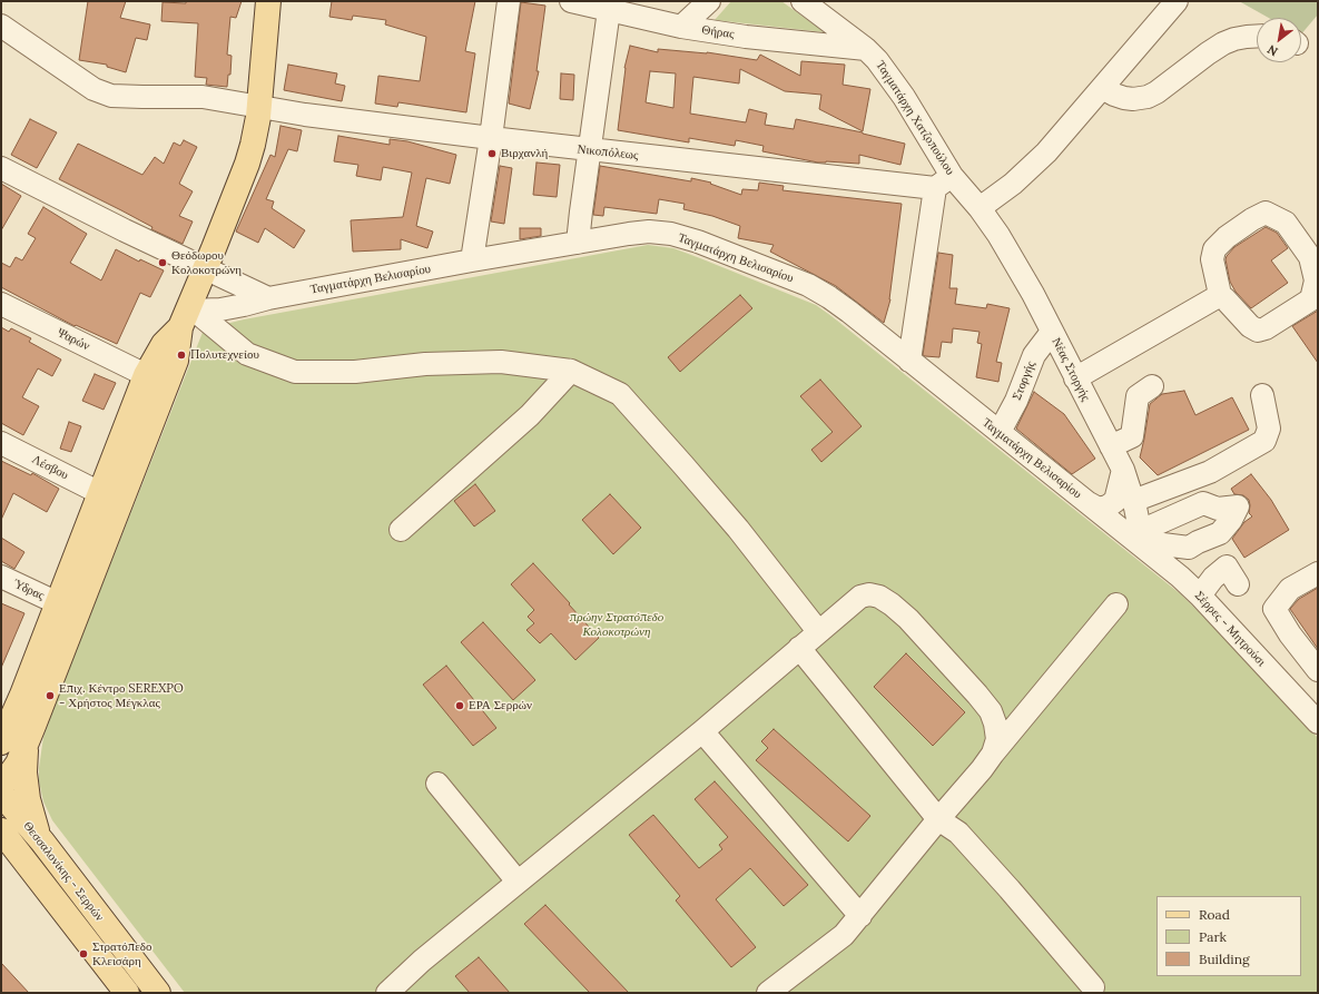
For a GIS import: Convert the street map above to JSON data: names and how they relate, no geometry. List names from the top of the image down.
{
  "streets": {
    "main road": ["Θεσσαλονίκης - Σερρών"],
    "street": [
      "Θήρας",
      "Ταγματάρχη Χατζοπούλου",
      "Νικοπόλεως",
      "Ταγματάρχη Βελισαρίου",
      "Ψαρών",
      "Νέας Στοργής",
      "Στοργής",
      "Λέσβου",
      "Ύδρας",
      "Σέρρες - Μητρούσι"
    ]
  },
  "crossings": [
    ["Θήρας", "Ταγματάρχη Χατζοπούλου"],
    ["Ταγματάρχη Χατζοπούλου", "Νικοπόλεως"],
    ["Ταγματάρχη Χατζοπούλου", "Ταγματάρχη Βελισαρίου"],
    ["Ταγματάρχη Χατζοπούλου", "Νέας Στοργής"],
    ["Ταγματάρχη Βελισαρίου", "Νέας Στοργής"],
    ["Ταγματάρχη Βελισαρίου", "Στοργής"],
    ["Ταγματάρχη Βελισαρίου", "Σέρρες - Μητρούσι"],
    ["Νέας Στοργής", "Στοργής"],
    ["Νέας Στοργής", "Σέρρες - Μητρούσι"]
  ],
  "parks": ["πρώην Στρατόπεδο Κολοκοτρώνη"],
  "places": [
    "Βιρχανλή",
    "Θεόδωρου Κολοκοτρώνη",
    "Πολυτεχνείου",
    "Επιχ. Κέντρο SEREXPO - Χρήστος Μέγκλας",
    "ΕΡΑ Σερρών",
    "Στρατόπεδο Κλεισάρη"
  ],
  "legend": ["Road", "Park", "Building"],
  "north": "bottom left"
}
